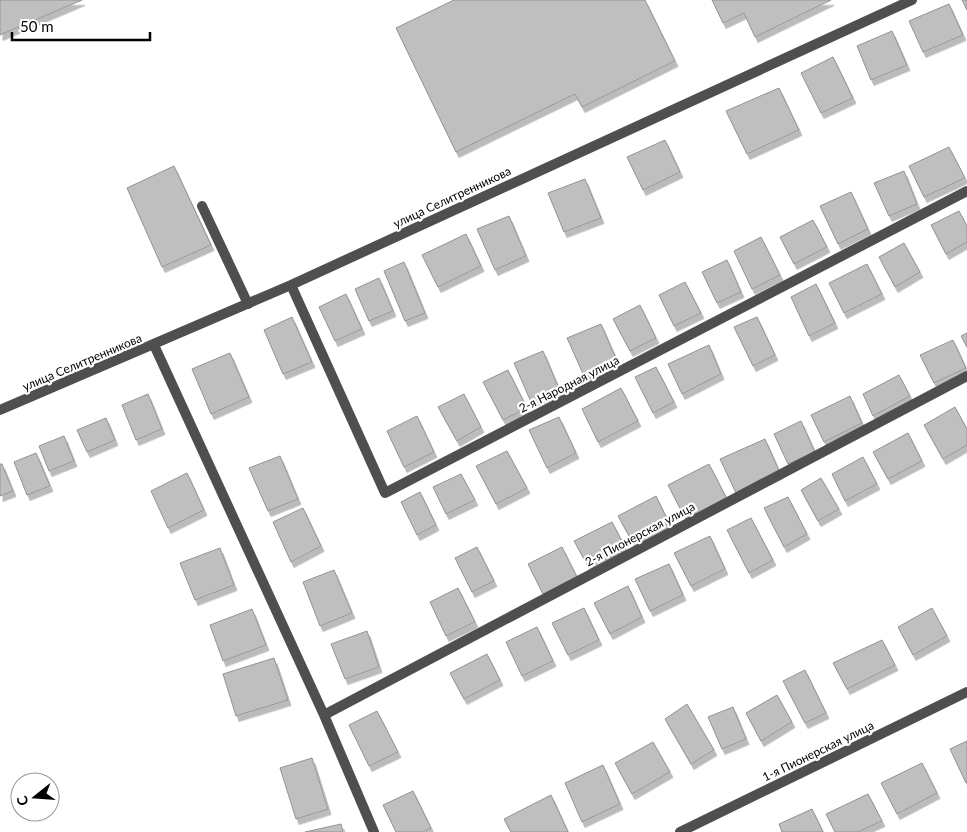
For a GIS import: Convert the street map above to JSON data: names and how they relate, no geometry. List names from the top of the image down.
{
  "streets": {
    "street": [
      "улица Селитренникова",
      "2-я Народная улица",
      "2-я Пионерская улица",
      "1-я Пионерская улица"
    ]
  },
  "crossings": [
    ["улица Селитренникова", "2-я Народная улица"]
  ],
  "scale_bar": "50 m",
  "north": "left"
}
